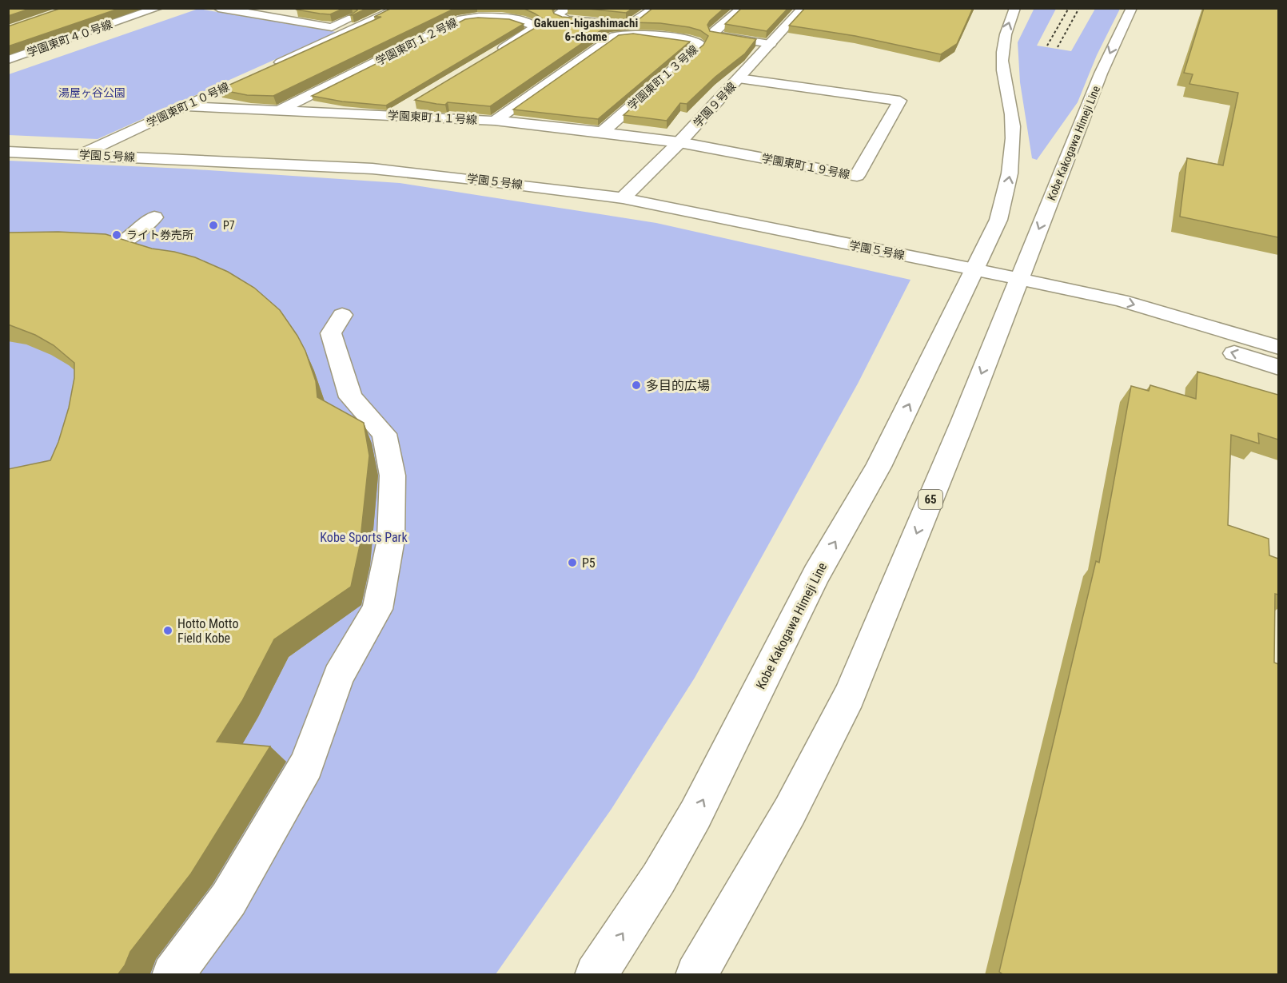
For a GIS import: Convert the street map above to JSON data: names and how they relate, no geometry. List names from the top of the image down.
{
  "streets": {
    "street": [
      "学園東町４０号線",
      "学園東町１２号線",
      "学園東町１３号線",
      "学園東町１０号線",
      "学園９号線",
      "学園東町１１号線",
      "Kobe Kakogawa Himeji Line",
      "学園５号線",
      "学園東町１９号線",
      "65"
    ]
  },
  "crossings": [
    ["学園東町１２号線", "学園東町１１号線"],
    ["学園東町１３号線", "学園東町１１号線"],
    ["学園東町１０号線", "学園東町１１号線"],
    ["学園東町１０号線", "学園５号線"],
    ["学園９号線", "学園東町１１号線"],
    ["学園９号線", "学園５号線"],
    ["学園９号線", "学園東町１９号線"],
    ["学園東町１１号線", "学園東町１９号線"],
    ["Kobe Kakogawa Himeji Line", "学園５号線"]
  ],
  "districts": ["Gakuen-higashimachi 6-chome"],
  "parks": ["湯屋ヶ谷公園", "Kobe Sports Park"],
  "places": [
    "P7",
    "ライト券売所",
    "多目的広場",
    "P5",
    "Hotto Motto Field Kobe"
  ]
}
